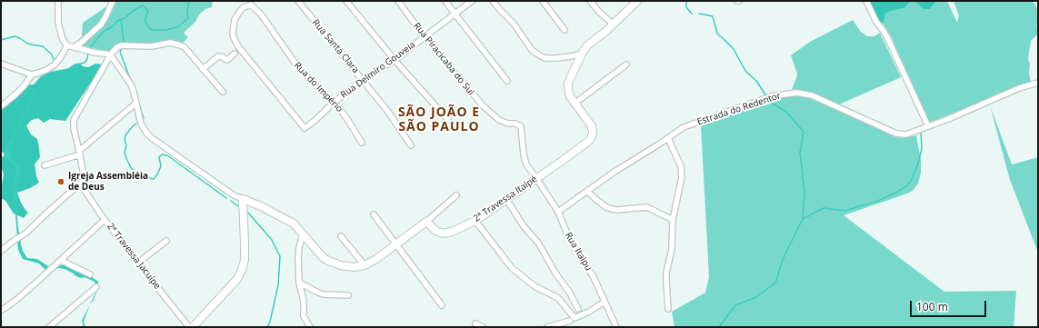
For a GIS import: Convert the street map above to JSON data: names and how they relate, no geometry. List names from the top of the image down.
{
  "streets": {
    "street": [
      "Rua Santa Clara",
      "Rua Piracicaba do Sul",
      "Rua Delmiro Gouveia",
      "Rua do Império",
      "Estrada do Redentor",
      "2ª Travessa Itaipé",
      "Rua Itaipu",
      "2ª Travessa Jacuípe"
    ]
  },
  "crossings": [
    ["Rua Santa Clara", "Rua Delmiro Gouveia"],
    ["Rua Piracicaba do Sul", "Rua Delmiro Gouveia"],
    ["Rua Piracicaba do Sul", "2ª Travessa Itaipé"],
    ["Rua Piracicaba do Sul", "Rua Itaipu"],
    ["Rua Delmiro Gouveia", "Rua do Império"],
    ["Estrada do Redentor", "Rua Itaipu"],
    ["2ª Travessa Itaipé", "Rua Itaipu"]
  ],
  "districts": ["SÃO JOÃO E SÃO PAULO"],
  "places": ["Igreja Assembléia de Deus"],
  "scale_bar": "100 m"
}
